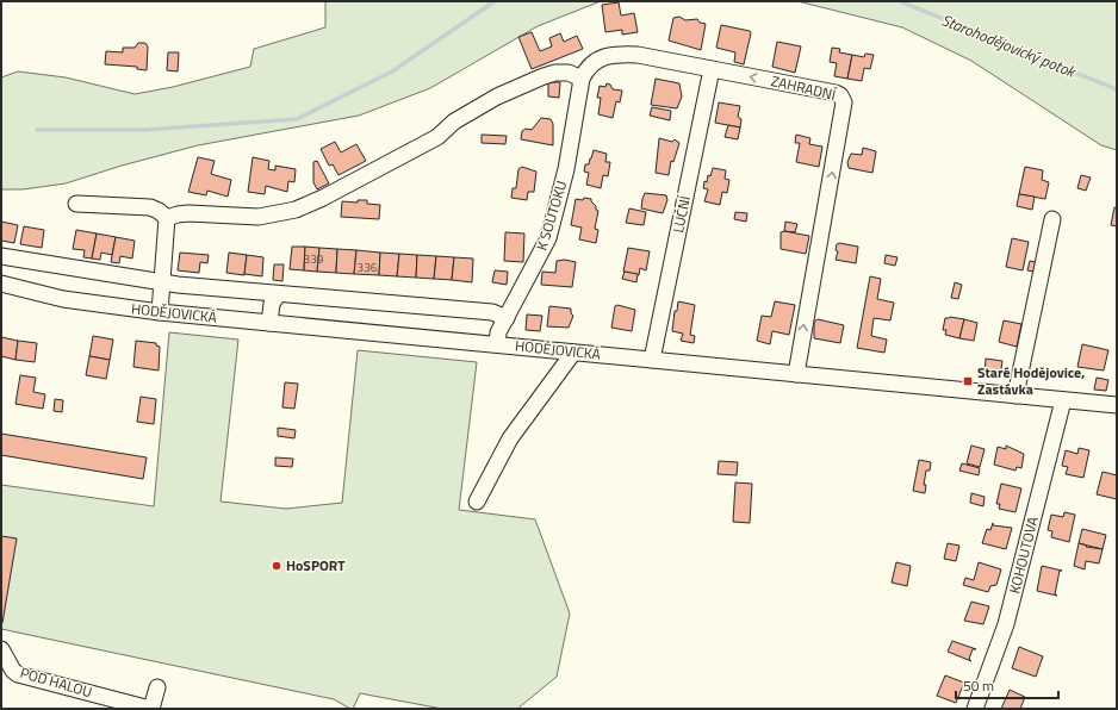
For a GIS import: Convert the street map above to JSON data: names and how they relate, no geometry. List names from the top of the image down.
{
  "streets": {
    "street": [
      "ZAHRADNÍ",
      "LUČNÍ",
      "K SOUTOKU",
      "HODĚJOVICKÁ",
      "KOHOUTOVA",
      "POD HALOU"
    ]
  },
  "crossings": [
    ["ZAHRADNÍ", "LUČNÍ"],
    ["ZAHRADNÍ", "K SOUTOKU"],
    ["ZAHRADNÍ", "HODĚJOVICKÁ"],
    ["LUČNÍ", "HODĚJOVICKÁ"],
    ["K SOUTOKU", "HODĚJOVICKÁ"],
    ["HODĚJOVICKÁ", "KOHOUTOVA"]
  ],
  "water": ["Starohodějovický potok"],
  "places": {
    "transit": ["Staré Hodějovice, Zastávka"],
    "other": ["HoSPORT"]
  },
  "house_numbers": ["339", "336"],
  "scale_bar": "50 m"
}
